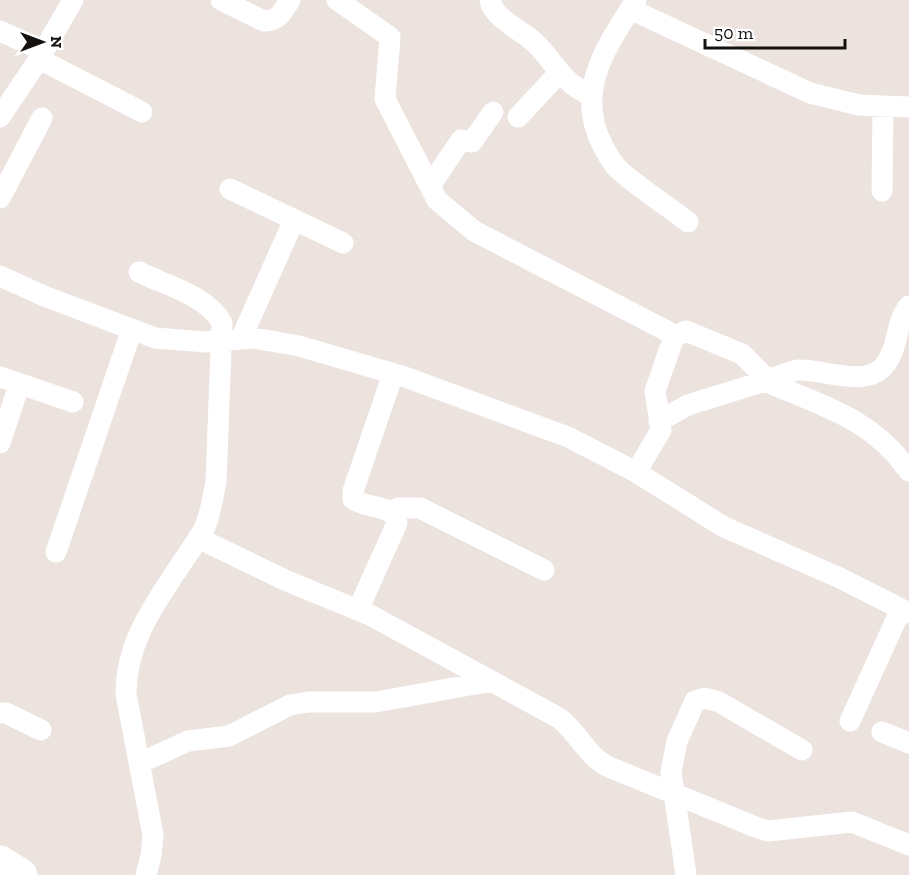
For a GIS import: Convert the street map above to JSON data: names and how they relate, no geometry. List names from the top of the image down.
{
  "scale_bar": "50 m",
  "north": "right"
}
